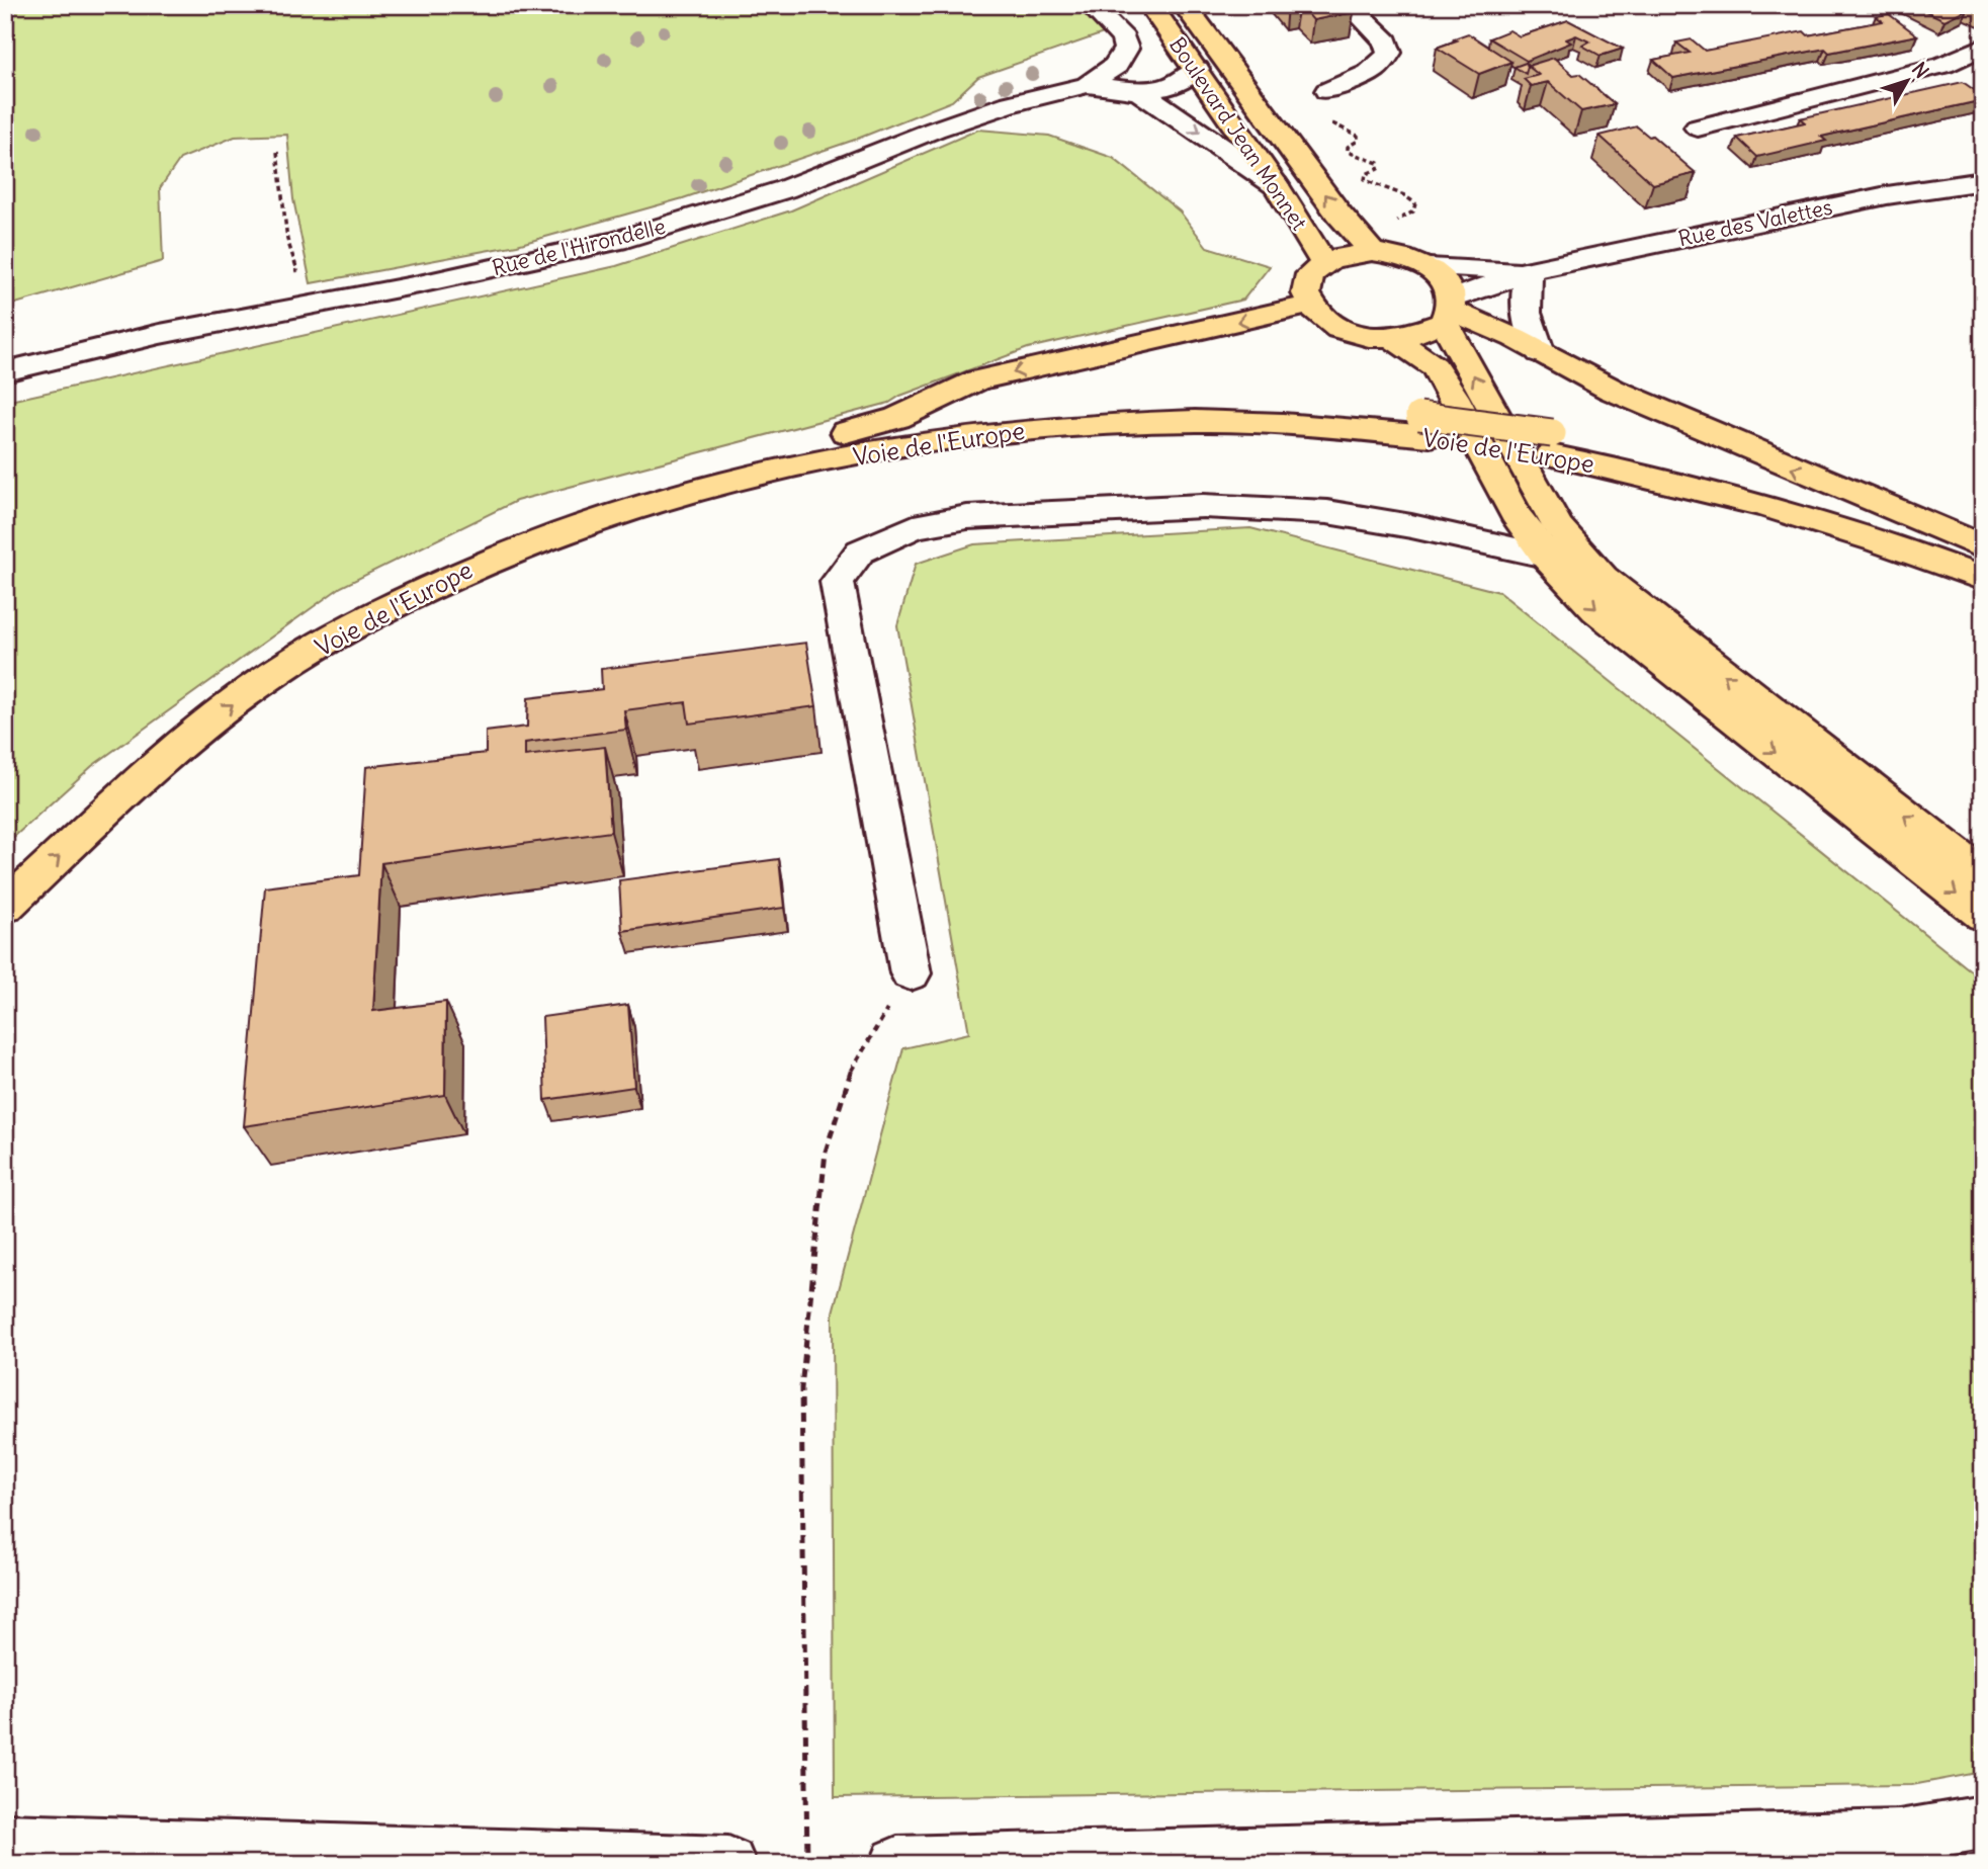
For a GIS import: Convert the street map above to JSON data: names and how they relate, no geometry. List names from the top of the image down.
{
  "streets": {
    "main road": ["Boulevard Jean Monnet", "Voie de l'Europe"],
    "street": ["Rue des Valettes", "Rue de l'Hirondelle"]
  },
  "crossings": [
    ["Boulevard Jean Monnet", "Rue des Valettes"],
    ["Boulevard Jean Monnet", "Rue de l'Hirondelle"]
  ],
  "north": "top right"
}
